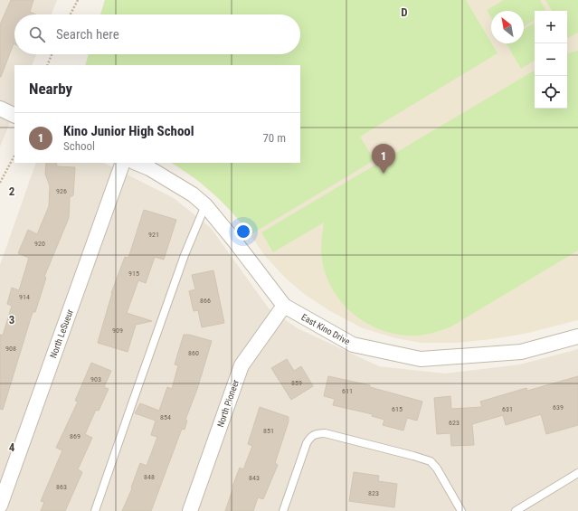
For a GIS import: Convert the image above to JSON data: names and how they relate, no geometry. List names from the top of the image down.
{
  "streets": {
    "street": ["East Kino Drive", "North LeSueur", "North Pioneer"]
  },
  "crossings": [
    ["East Kino Drive", "North Pioneer"]
  ],
  "house_numbers": [
    "926",
    "921",
    "920",
    "915",
    "914",
    "866",
    "909",
    "908",
    "860",
    "903",
    "859",
    "611",
    "639",
    "615",
    "631",
    "854",
    "623",
    "851",
    "869",
    "848",
    "843",
    "863",
    "823"
  ],
  "north": "top left",
  "page": {
    "map_buttons": ["+", "−"],
    "search": "Search here",
    "heading": "Nearby",
    "list": [
      {
        "mark": "1",
        "name": "Kino Junior High School",
        "note": "School",
        "value": "70 m"
      }
    ],
    "pins": "1"
  },
  "grid": {
    "columns": ["D"],
    "rows": ["2", "3", "4"]
  }
}
